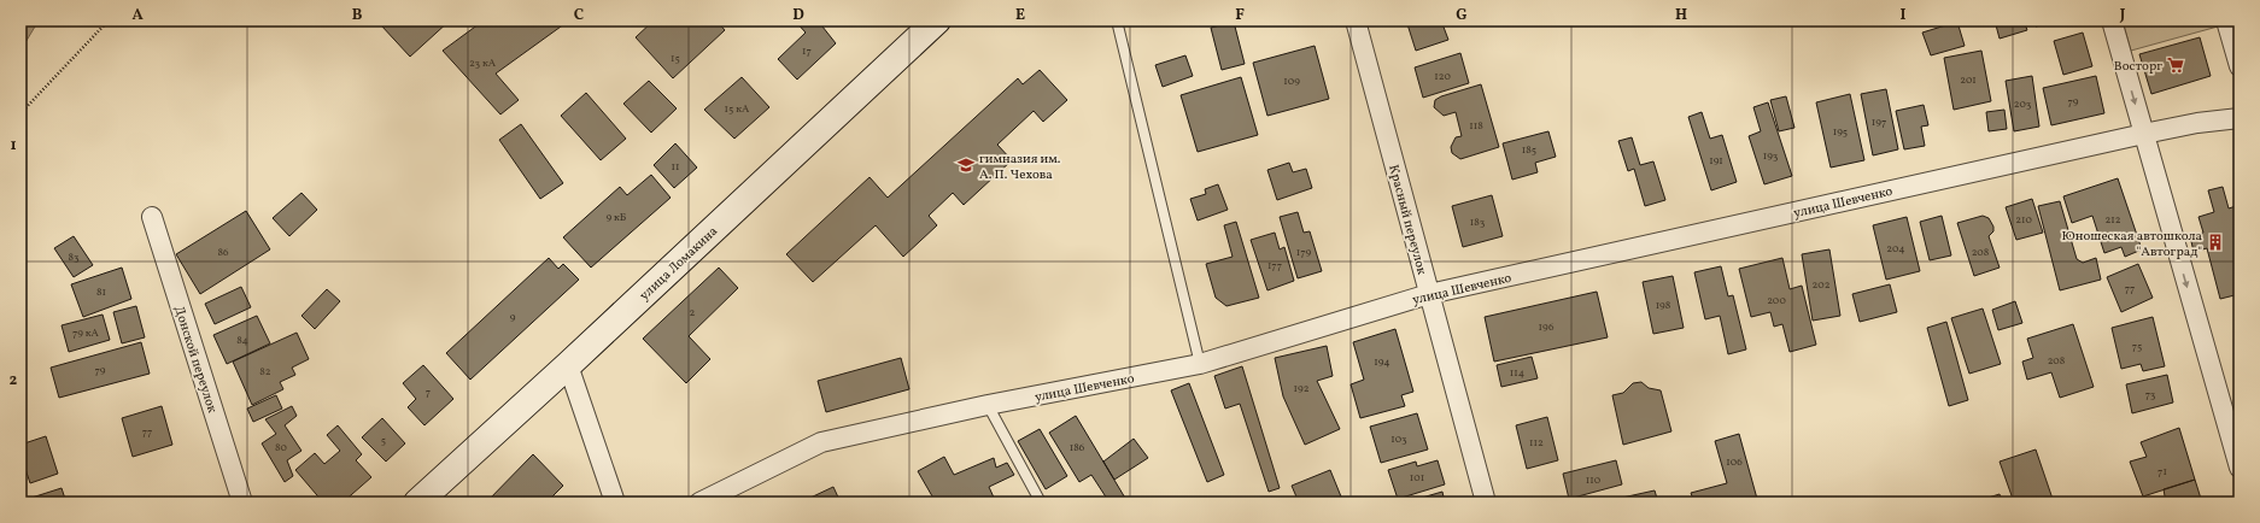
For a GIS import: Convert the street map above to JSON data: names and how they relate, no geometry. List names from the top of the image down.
{
  "streets": {
    "street": [
      "улица Шевченко",
      "Красный переулок",
      "улица Ломакина",
      "Донской переулок"
    ]
  },
  "crossings": [
    ["улица Шевченко", "Красный переулок"]
  ],
  "places": {
    "supermarket": ["Восторг"],
    "school or university": ["гимназия им. А. П. Чехова"],
    "building": ["Юношеская автошкола \"Автоград\""]
  },
  "house_numbers": [
    "17",
    "15",
    "23 кА",
    "120",
    "201",
    "109",
    "79",
    "203",
    "15 кА",
    "197",
    "118",
    "195",
    "185",
    "193",
    "191",
    "11",
    "9 кБ",
    "210",
    "212",
    "183",
    "204",
    "86",
    "179",
    "208",
    "83",
    "177",
    "202",
    "77",
    "81",
    "200",
    "198",
    "2",
    "9",
    "196",
    "79 кА",
    "84",
    "75",
    "208",
    "194",
    "79",
    "82",
    "114",
    "192",
    "7",
    "73",
    "77",
    "103",
    "5",
    "112",
    "80",
    "186",
    "106",
    "71",
    "101",
    "110"
  ],
  "grid": {
    "columns": [
      "A",
      "B",
      "C",
      "D",
      "E",
      "F",
      "G",
      "H",
      "I",
      "J"
    ],
    "rows": ["1", "2"]
  }
}
